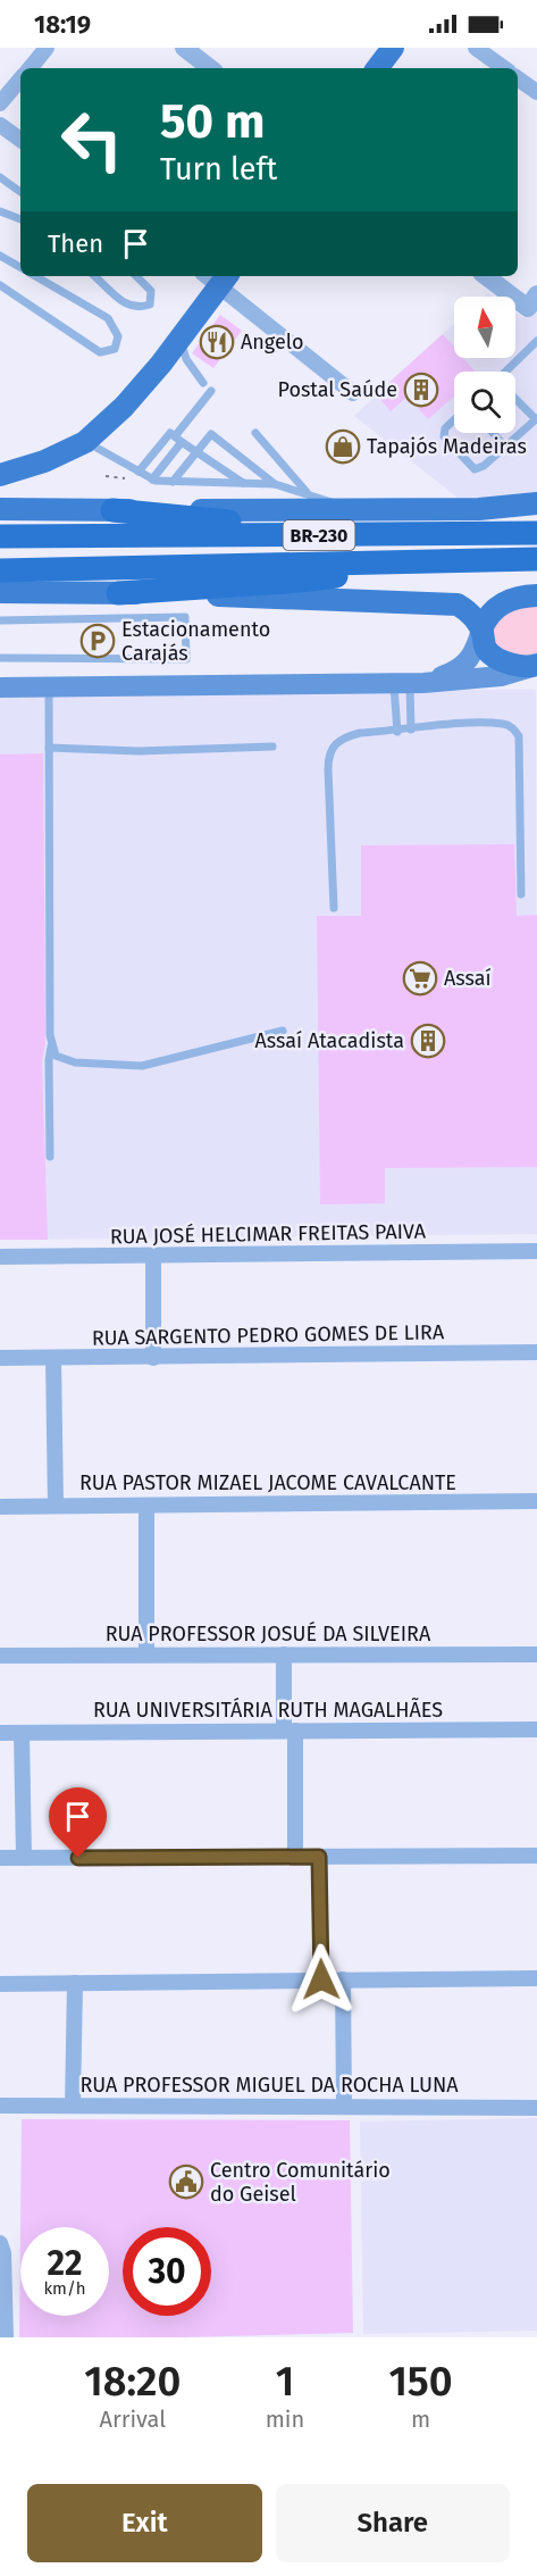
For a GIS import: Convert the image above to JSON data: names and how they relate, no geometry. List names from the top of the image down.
{
  "streets": {
    "highway": ["BR-230"],
    "street": [
      "RUA JOSÉ HELCIMAR FREITAS PAIVA",
      "RUA SARGENTO PEDRO GOMES DE LIRA",
      "RUA PASTOR MIZAEL JACOME CAVALCANTE",
      "RUA PROFESSOR JOSUÉ DA SILVEIRA",
      "RUA UNIVERSITÁRIA RUTH MAGALHÃES",
      "RUA PROFESSOR MIGUEL DA ROCHA LUNA"
    ]
  },
  "places": {
    "restaurant": ["Angelo"],
    "building": ["Postal Saúde", "Assaí Atacadista"],
    "shop": ["Tapajós Madeiras"],
    "parking": ["Estacionamento Carajás"],
    "supermarket": ["Assaí"],
    "public building": ["Centro Comunitário do Geisel"]
  },
  "north": "top",
  "page": {
    "status": "18:19",
    "turn": ["50 m", "Turn left"],
    "then": "Then",
    "speed": "22 km/h",
    "limit": "30",
    "eta": [
      "18:20",
      "Arrival",
      "1",
      "min",
      "150",
      "m"
    ],
    "buttons": ["Exit", "Share"]
  }
}
